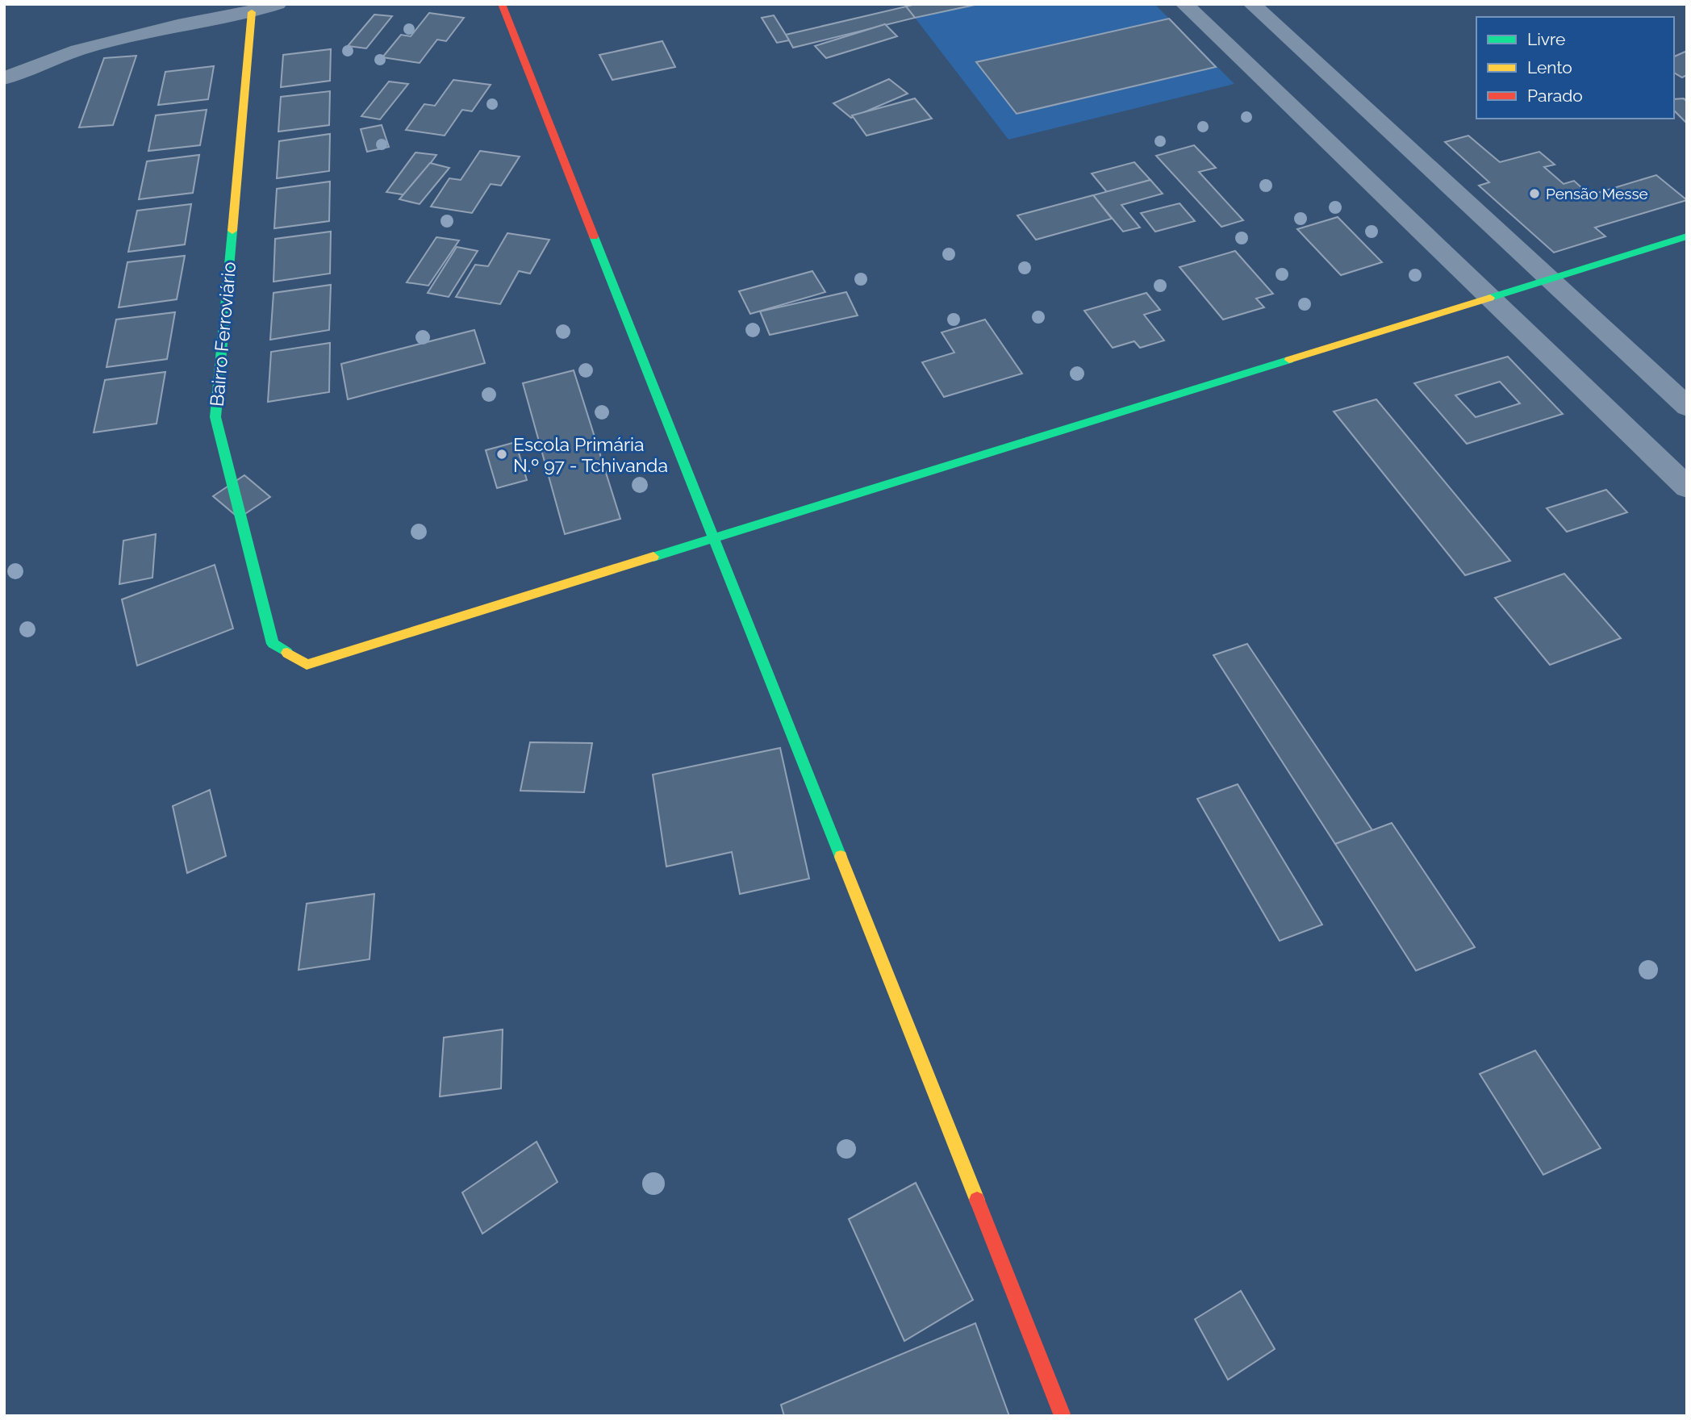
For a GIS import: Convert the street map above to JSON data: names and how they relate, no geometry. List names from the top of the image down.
{
  "streets": {
    "street": ["Bairro Ferroviário"]
  },
  "places": ["Pensão Messe", "Escola Primária N.º 97 - Tchivanda"],
  "legend": ["Livre", "Lento", "Parado"]
}
